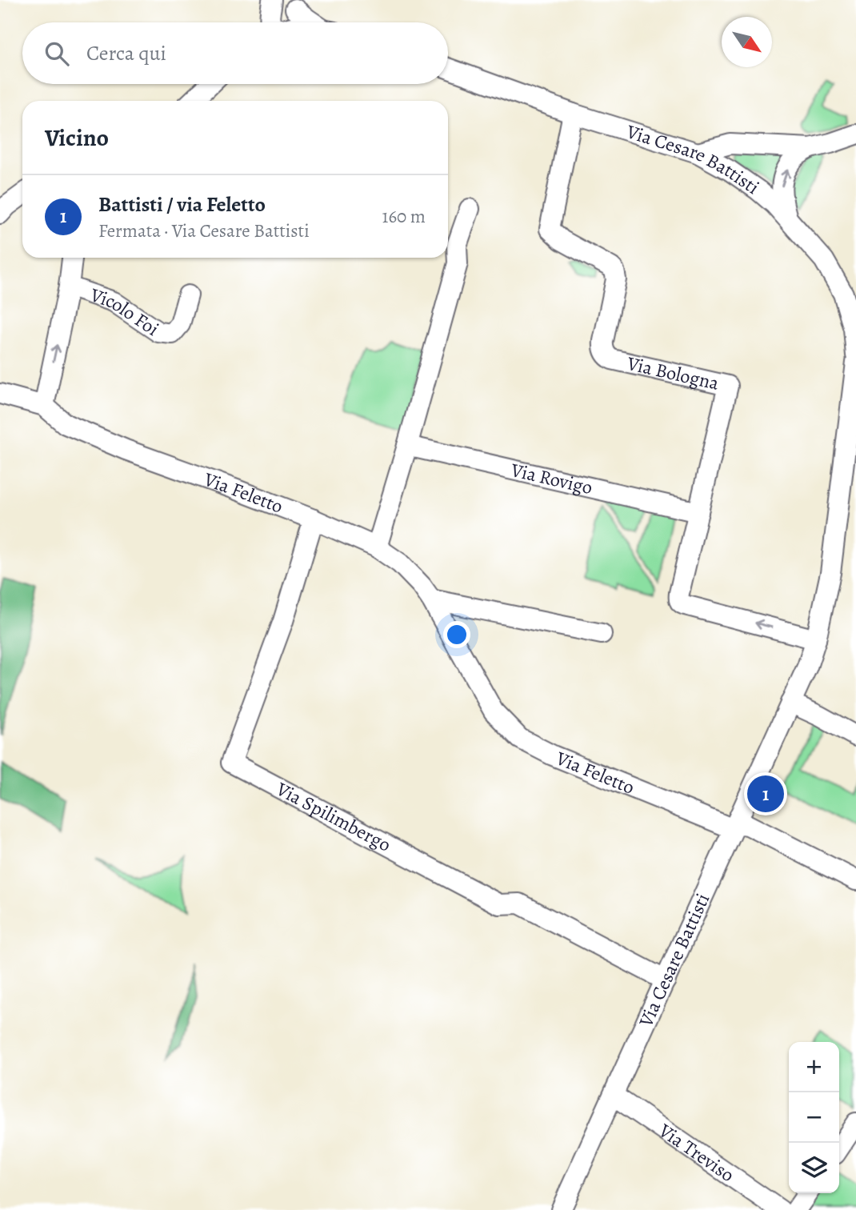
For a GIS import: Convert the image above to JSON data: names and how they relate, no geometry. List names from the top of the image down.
{
  "streets": {
    "street": [
      "Via Cesare Battisti",
      "Vicolo Foi",
      "Via Bologna",
      "Via Rovigo",
      "Via Feletto",
      "Via Spilimbergo",
      "Via Treviso"
    ]
  },
  "crossings": [
    ["Via Cesare Battisti", "Via Bologna"],
    ["Via Cesare Battisti", "Via Feletto"],
    ["Via Cesare Battisti", "Via Spilimbergo"],
    ["Via Cesare Battisti", "Via Treviso"],
    ["Via Bologna", "Via Rovigo"],
    ["Via Feletto", "Via Spilimbergo"]
  ],
  "north": "bottom right",
  "page": {
    "search": "Cerca qui",
    "heading": "Vicino",
    "list": [
      {
        "mark": "1",
        "name": "Battisti / via Feletto",
        "note": "Fermata · Via Cesare Battisti",
        "value": "160 m"
      }
    ],
    "pins": "1",
    "map_buttons": ["+", "−"]
  }
}
